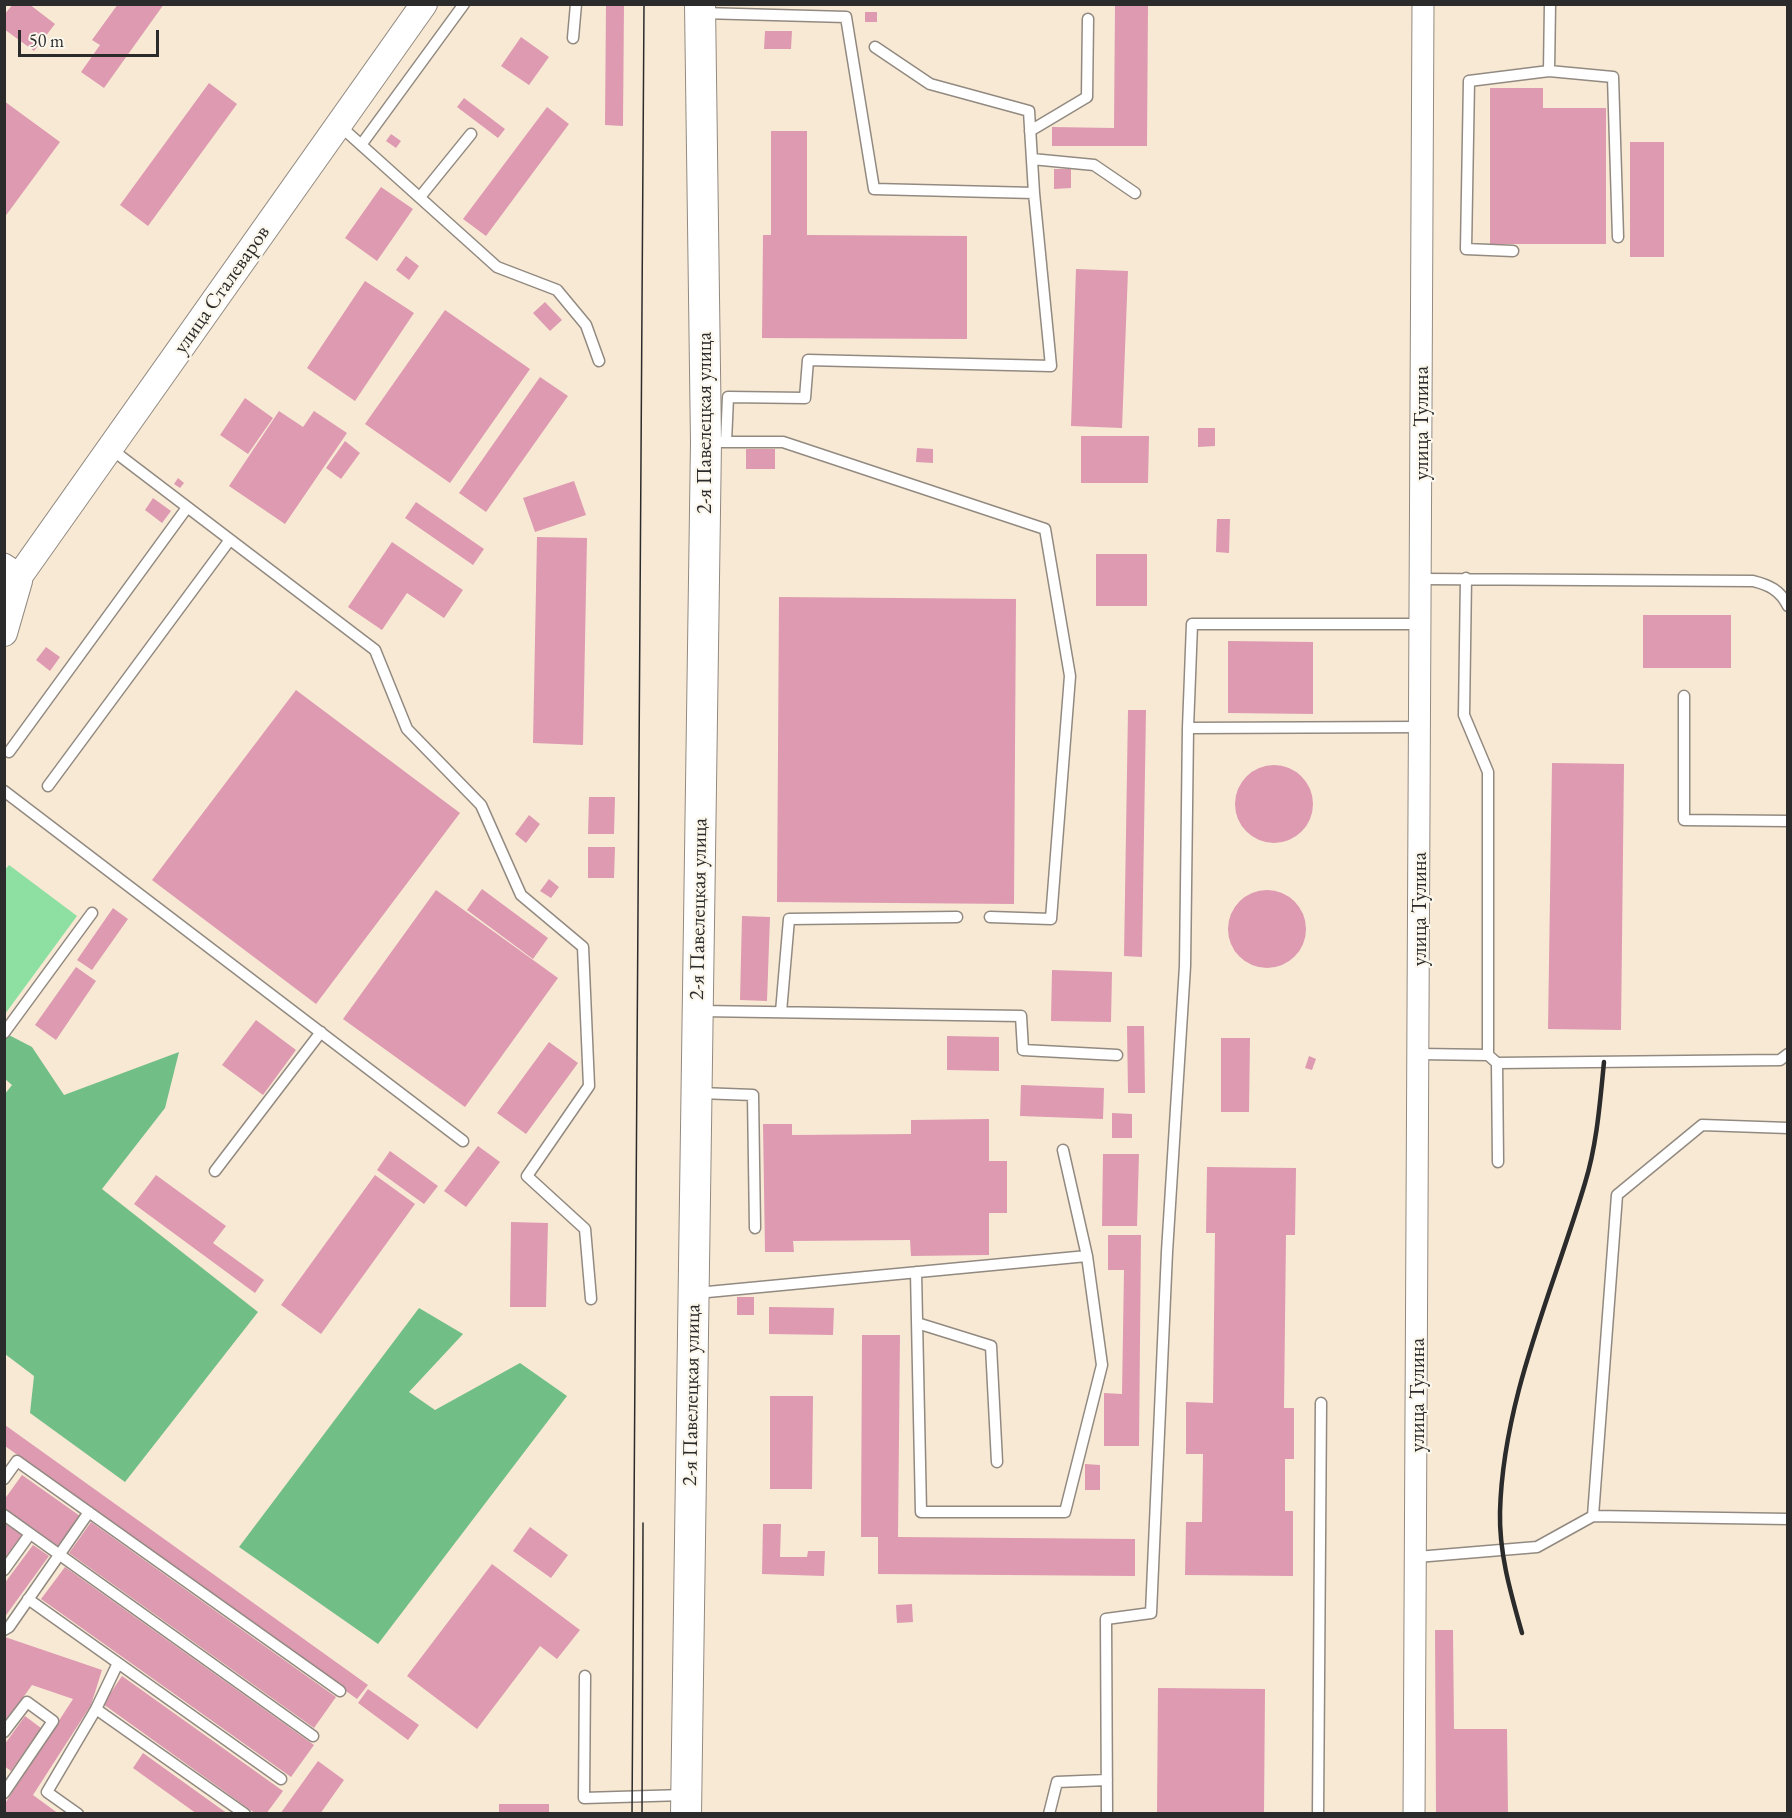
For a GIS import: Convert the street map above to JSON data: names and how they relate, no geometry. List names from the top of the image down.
{
  "streets": {
    "main road": ["2-я Павелецкая улица"],
    "street": ["улица Сталеваров", "улица Тулина"]
  },
  "scale_bar": "50 m"
}
